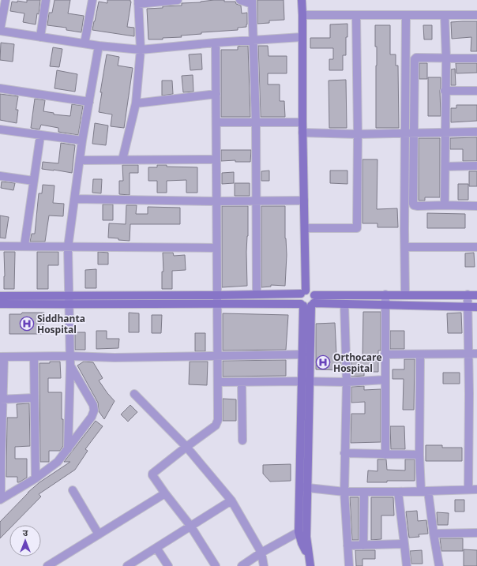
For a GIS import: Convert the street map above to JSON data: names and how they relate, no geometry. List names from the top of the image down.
{
  "places": {
    "hospital": ["Siddhanta Hospital", "Orthocare Hospital"]
  },
  "north": "top"
}
